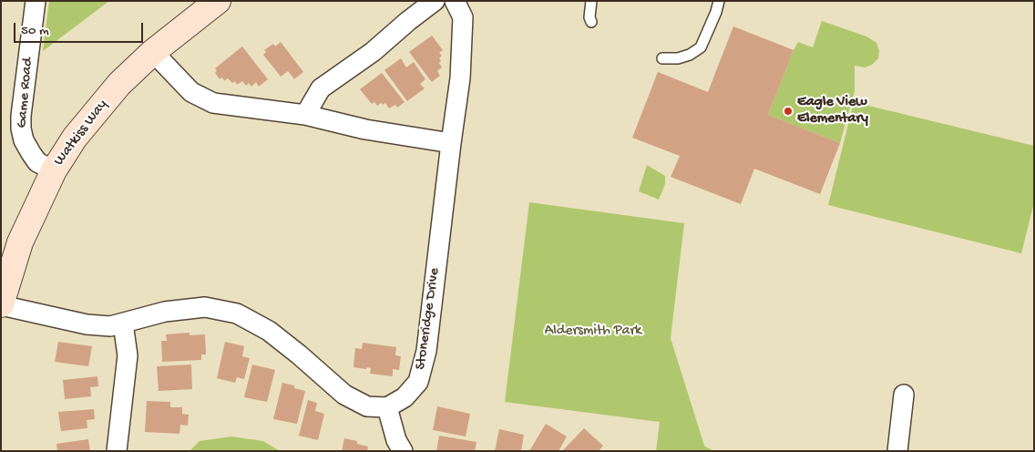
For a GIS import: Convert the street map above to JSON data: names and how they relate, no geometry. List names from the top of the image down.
{
  "streets": {
    "street": ["Game Road", "Watkiss Way", "Stoneridge Drive"]
  },
  "crossings": [
    ["Game Road", "Watkiss Way"]
  ],
  "parks": ["Aldersmith Park"],
  "places": ["Eagle View Elementary"],
  "scale_bar": "50 m"
}
